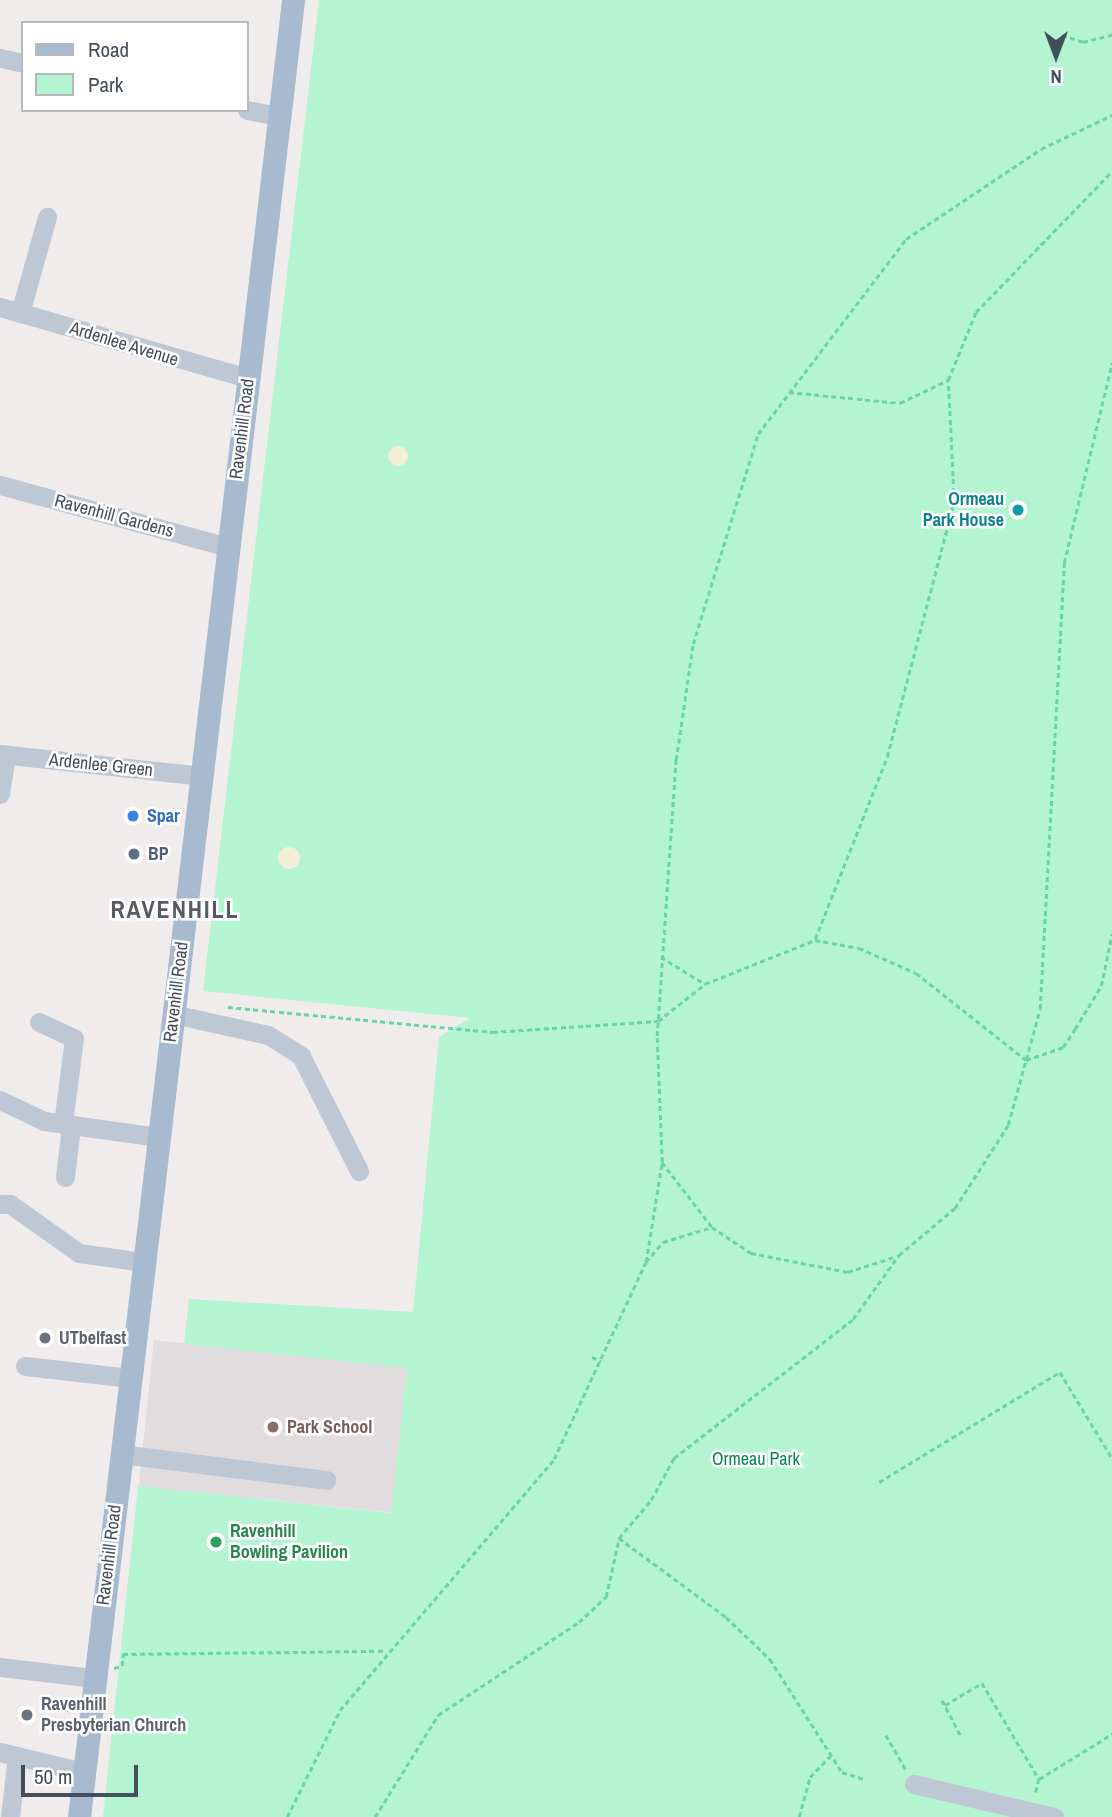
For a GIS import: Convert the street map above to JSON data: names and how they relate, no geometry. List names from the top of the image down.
{
  "streets": {
    "main road": ["Ravenhill Road"],
    "street": ["Ardenlee Avenue", "Ravenhill Gardens", "Ardenlee Green"]
  },
  "crossings": [
    ["Ardenlee Avenue", "Ravenhill Road"],
    ["Ravenhill Road", "Ravenhill Gardens"],
    ["Ravenhill Road", "Ardenlee Green"]
  ],
  "districts": ["RAVENHILL"],
  "parks": ["Ormeau Park"],
  "places": [
    "Ormeau Park House",
    "Spar",
    "BP",
    "UTbelfast",
    "Park School",
    "Ravenhill Bowling Pavilion",
    "Ravenhill Presbyterian Church"
  ],
  "legend": ["Road", "Park"],
  "scale_bar": "50 m",
  "north": "bottom"
}
